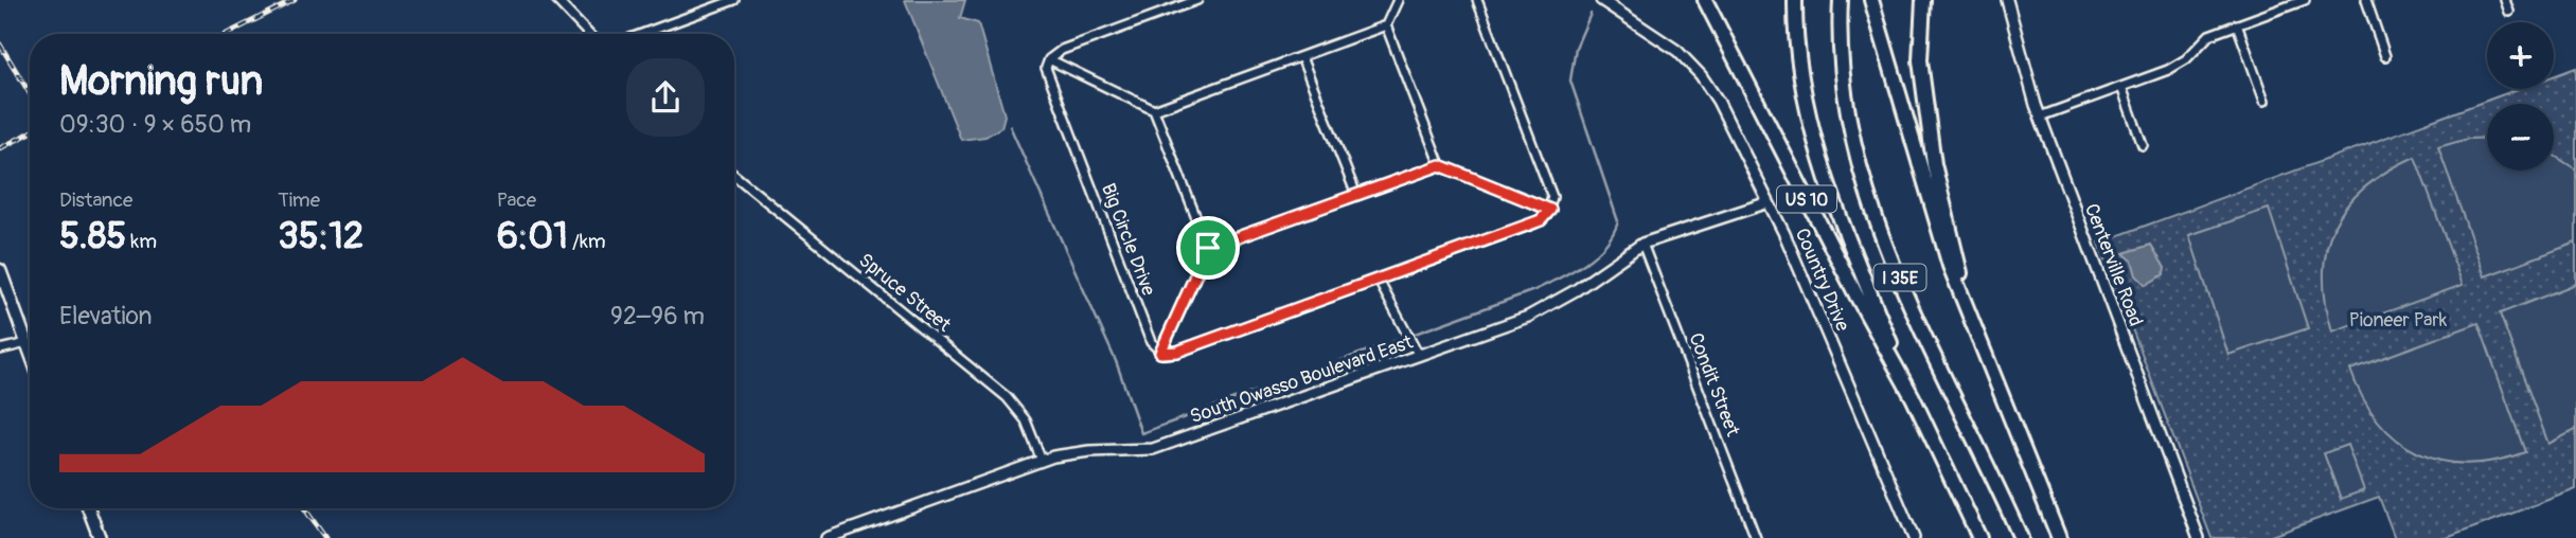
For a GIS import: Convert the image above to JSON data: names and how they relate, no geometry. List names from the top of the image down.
{
  "streets": {
    "highway": ["US 10", "I 35E"],
    "street": [
      "Big Circle Drive",
      "Centerville Road",
      "Country Drive",
      "Spruce Street",
      "South Owasso Boulevard East",
      "Condit Street"
    ]
  },
  "crossings": [
    ["US 10", "I 35E"],
    ["Country Drive", "South Owasso Boulevard East"],
    ["Spruce Street", "South Owasso Boulevard East"],
    ["South Owasso Boulevard East", "Condit Street"]
  ],
  "parks": ["Pioneer Park"],
  "page": {
    "map_buttons": ["+", "−"],
    "heading": ["Morning run", "09:30 · 9 × 650 m"],
    "stats": [
      ["Distance", "5.85 km"],
      ["Time", "35:12"],
      ["Pace", "6:01 /km"]
    ],
    "chart": ["Elevation", "92–96 m"]
  }
}
